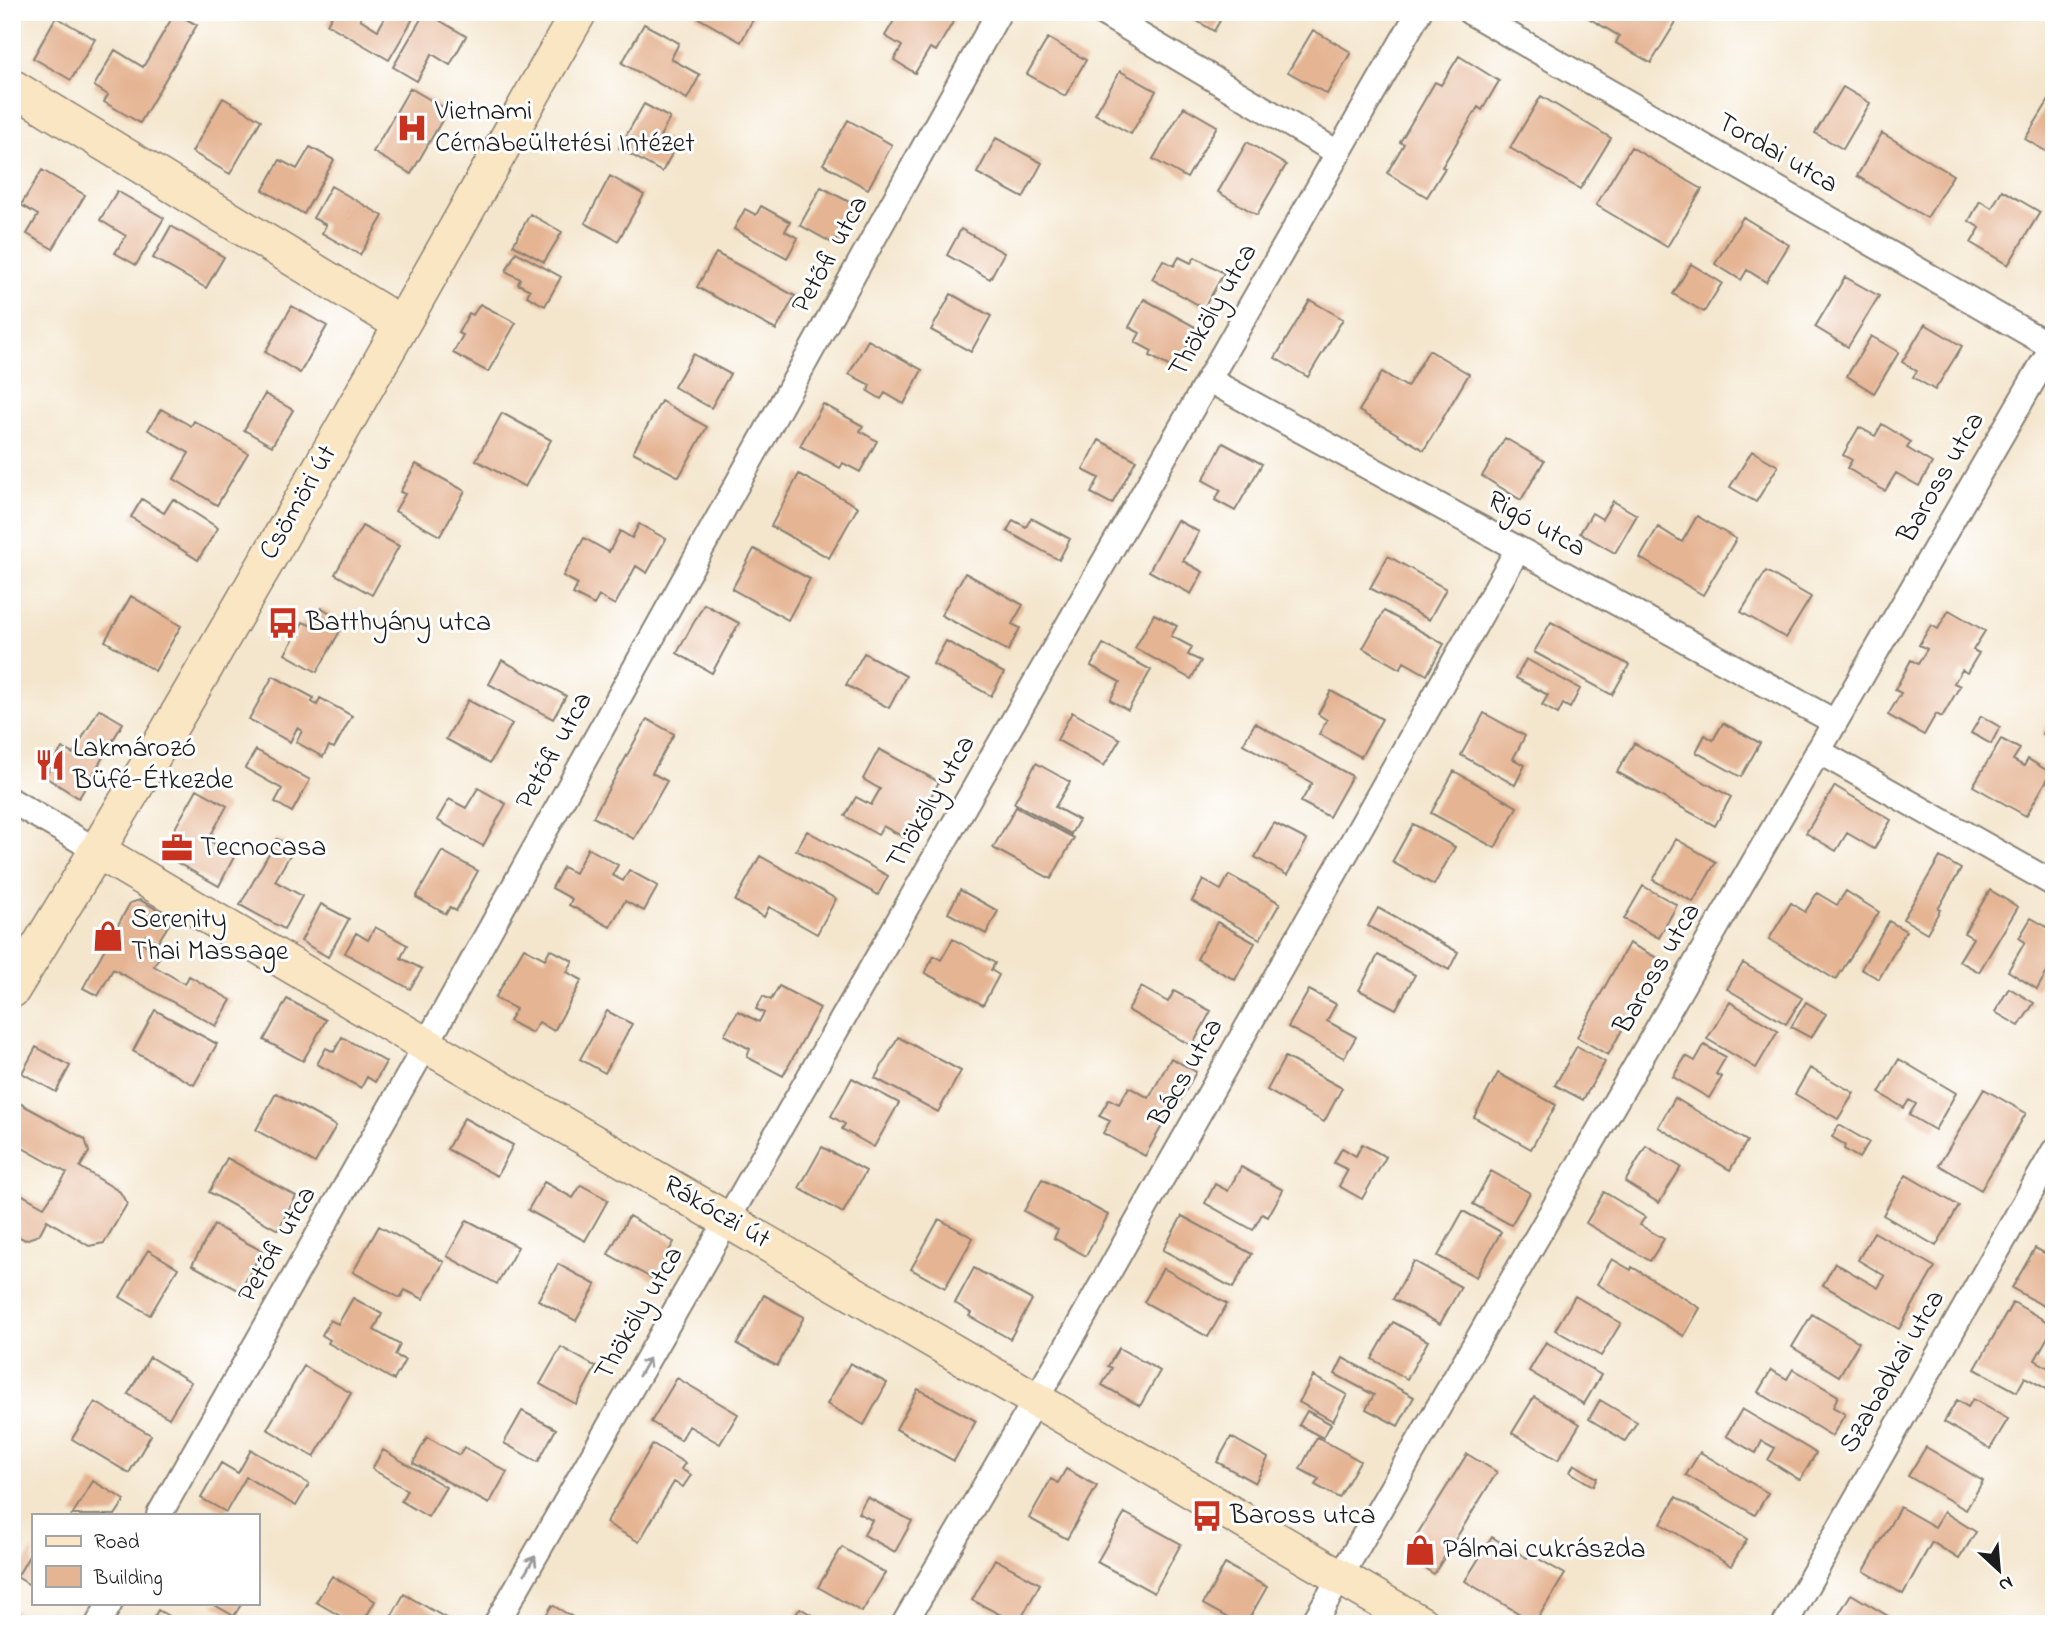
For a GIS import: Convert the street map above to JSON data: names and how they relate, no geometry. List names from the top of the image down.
{
  "streets": {
    "street": [
      "Tordai utca",
      "Petőfi utca",
      "Thököly utca",
      "Baross utca",
      "Csömöri út",
      "Rigó utca",
      "Bács utca",
      "Rákóczi út",
      "Szabadkai utca"
    ]
  },
  "crossings": [
    ["Tordai utca", "Baross utca"],
    ["Petőfi utca", "Rákóczi út"],
    ["Thököly utca", "Rigó utca"],
    ["Thököly utca", "Rákóczi út"],
    ["Baross utca", "Rigó utca"],
    ["Baross utca", "Rákóczi út"],
    ["Csömöri út", "Rákóczi út"],
    ["Rigó utca", "Bács utca"],
    ["Bács utca", "Rákóczi út"]
  ],
  "places": {
    "hospital": ["Vietnami Cérnabeültetési Intézet"],
    "bus stop": ["Batthyány utca", "Baross utca"],
    "restaurant": ["Lakmározó Büfé-Étkezde"],
    "office": ["Tecnocasa"],
    "shop": ["Serenity Thai Massage", "Pálmai cukrászda"]
  },
  "legend": ["Road", "Building"],
  "north": "bottom right"
}
